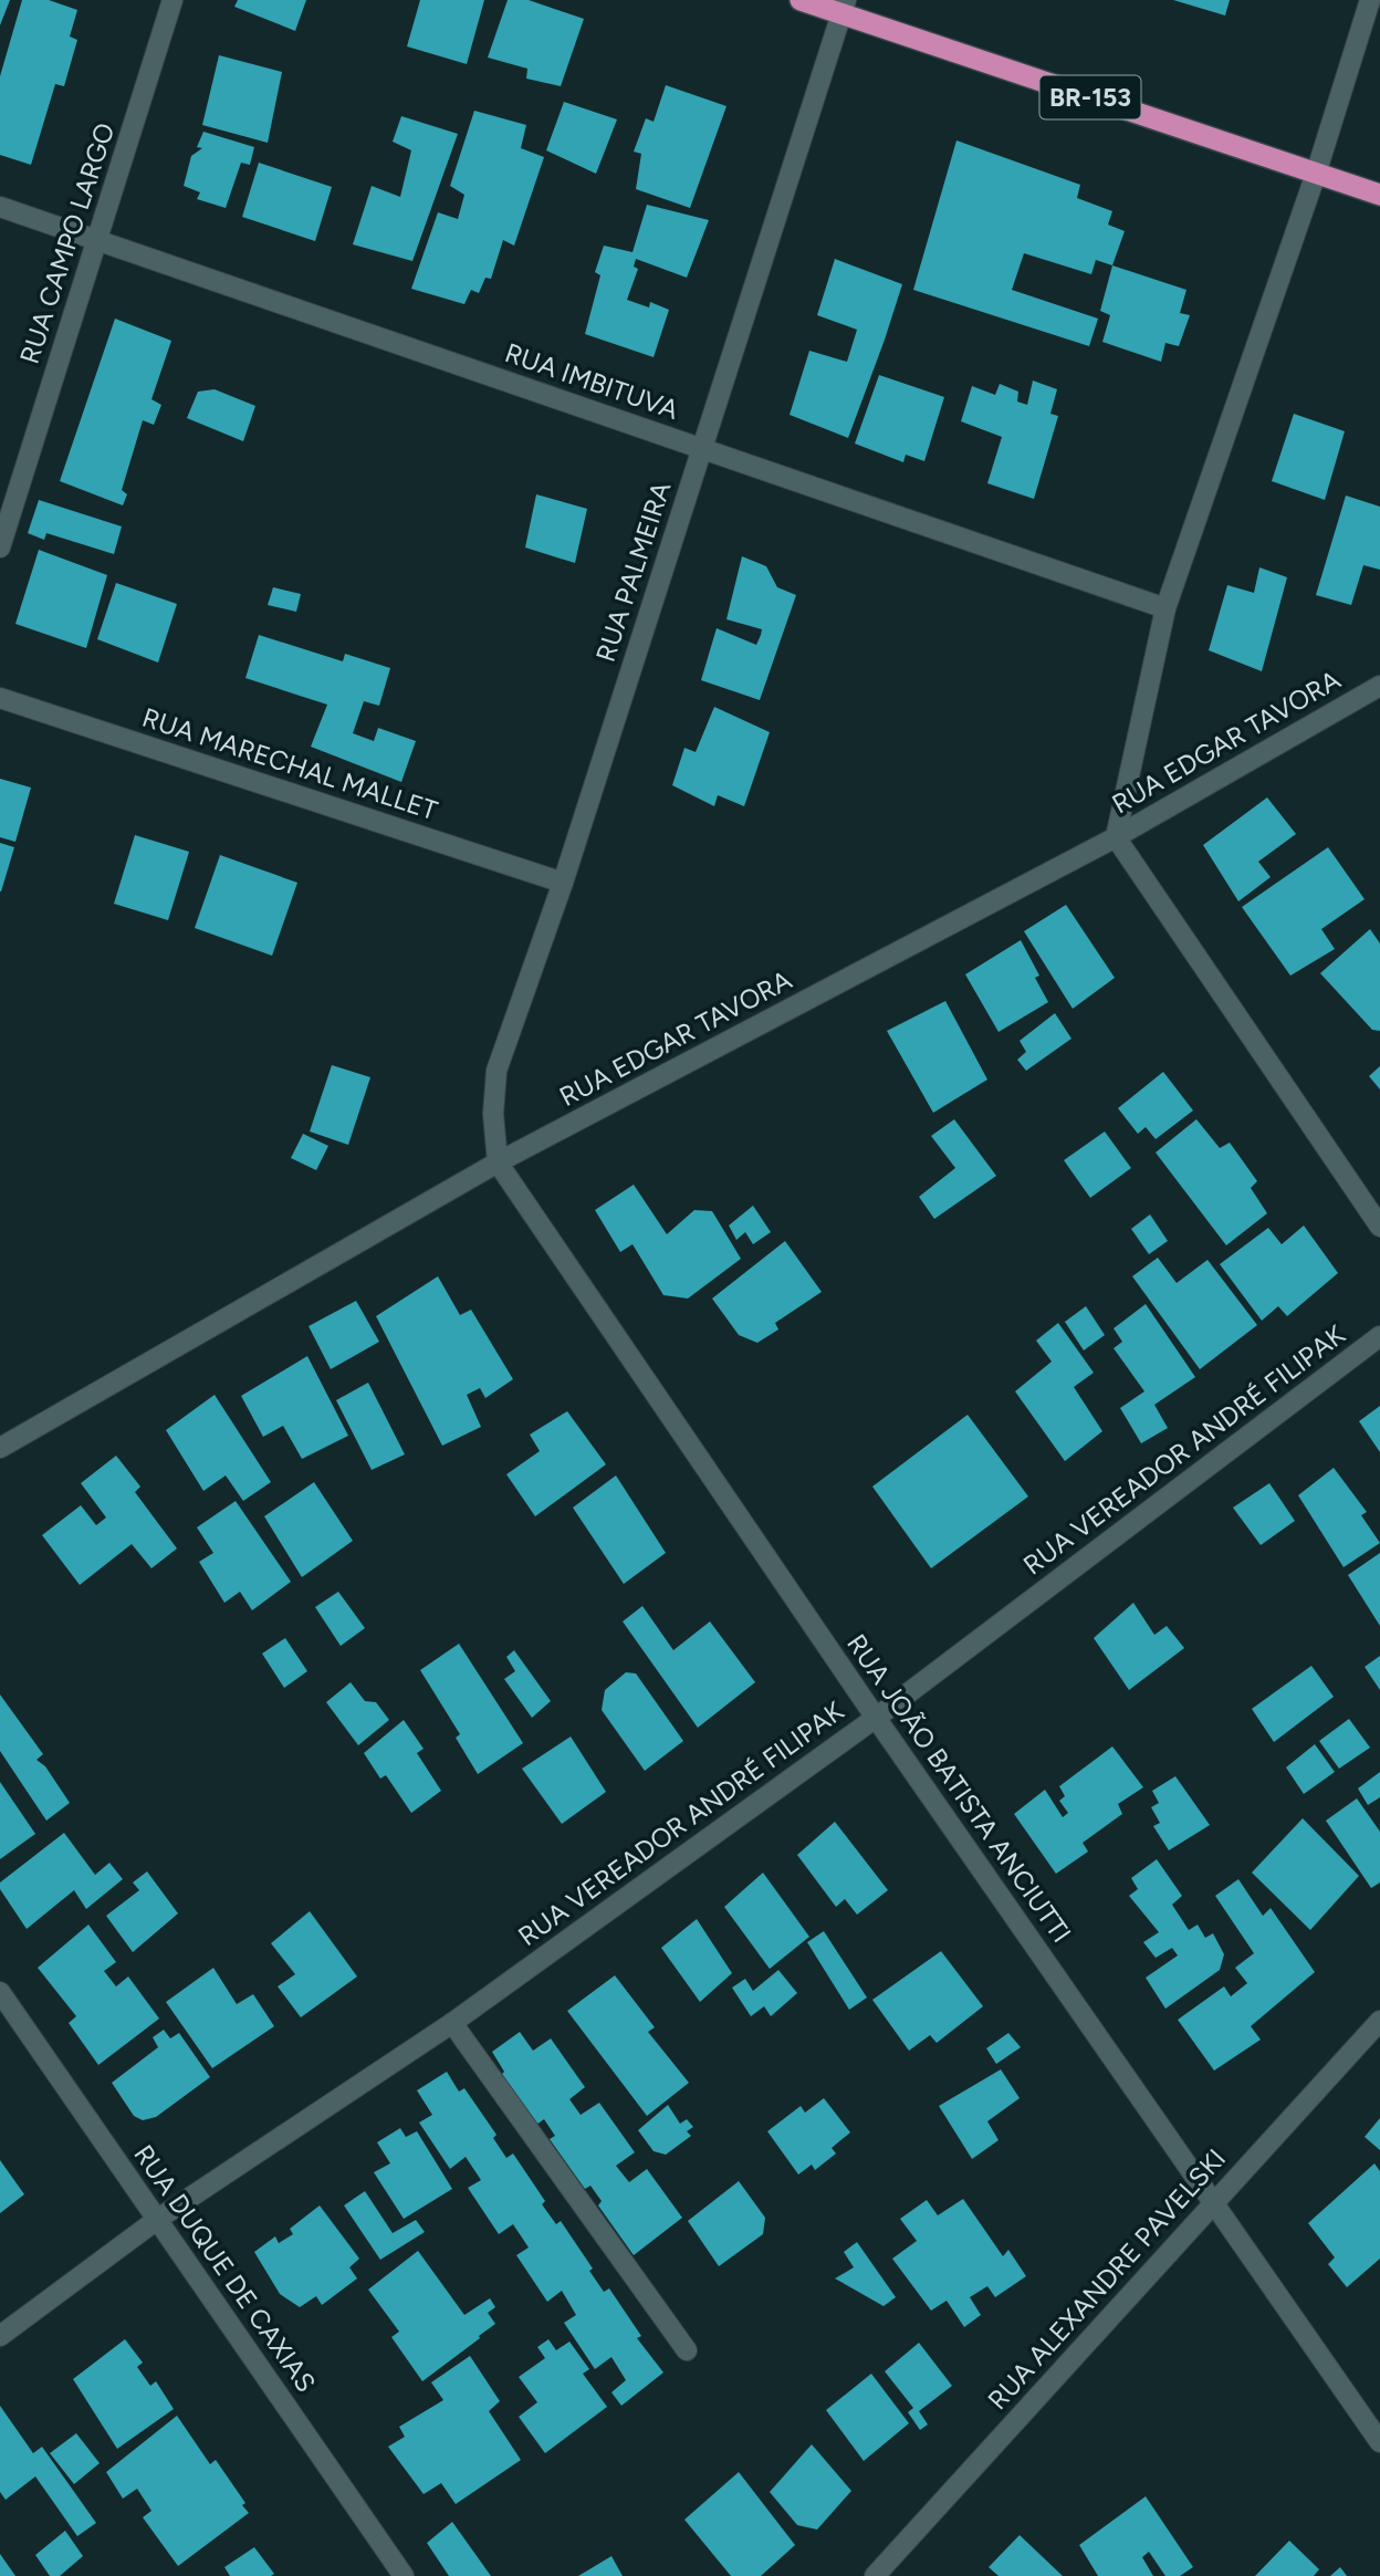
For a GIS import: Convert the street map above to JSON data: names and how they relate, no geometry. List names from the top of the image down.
{
  "streets": {
    "highway": ["BR-153"],
    "street": [
      "RUA CAMPO LARGO",
      "RUA IMBITUVA",
      "RUA PALMEIRA",
      "RUA EDGAR TAVORA",
      "RUA MARECHAL MALLET",
      "RUA VEREADOR ANDRÉ FILIPAK",
      "RUA JOÃO BATISTA ANCIUTTI",
      "RUA DUQUE DE CAXIAS",
      "RUA ALEXANDRE PAVELSKI"
    ]
  },
  "crossings": [
    ["BR-153", "RUA PALMEIRA"],
    ["RUA CAMPO LARGO", "RUA IMBITUVA"],
    ["RUA IMBITUVA", "RUA PALMEIRA"],
    ["RUA PALMEIRA", "RUA EDGAR TAVORA"],
    ["RUA PALMEIRA", "RUA MARECHAL MALLET"],
    ["RUA PALMEIRA", "RUA JOÃO BATISTA ANCIUTTI"],
    ["RUA EDGAR TAVORA", "RUA JOÃO BATISTA ANCIUTTI"],
    ["RUA VEREADOR ANDRÉ FILIPAK", "RUA JOÃO BATISTA ANCIUTTI"],
    ["RUA VEREADOR ANDRÉ FILIPAK", "RUA DUQUE DE CAXIAS"],
    ["RUA JOÃO BATISTA ANCIUTTI", "RUA ALEXANDRE PAVELSKI"]
  ]
}
